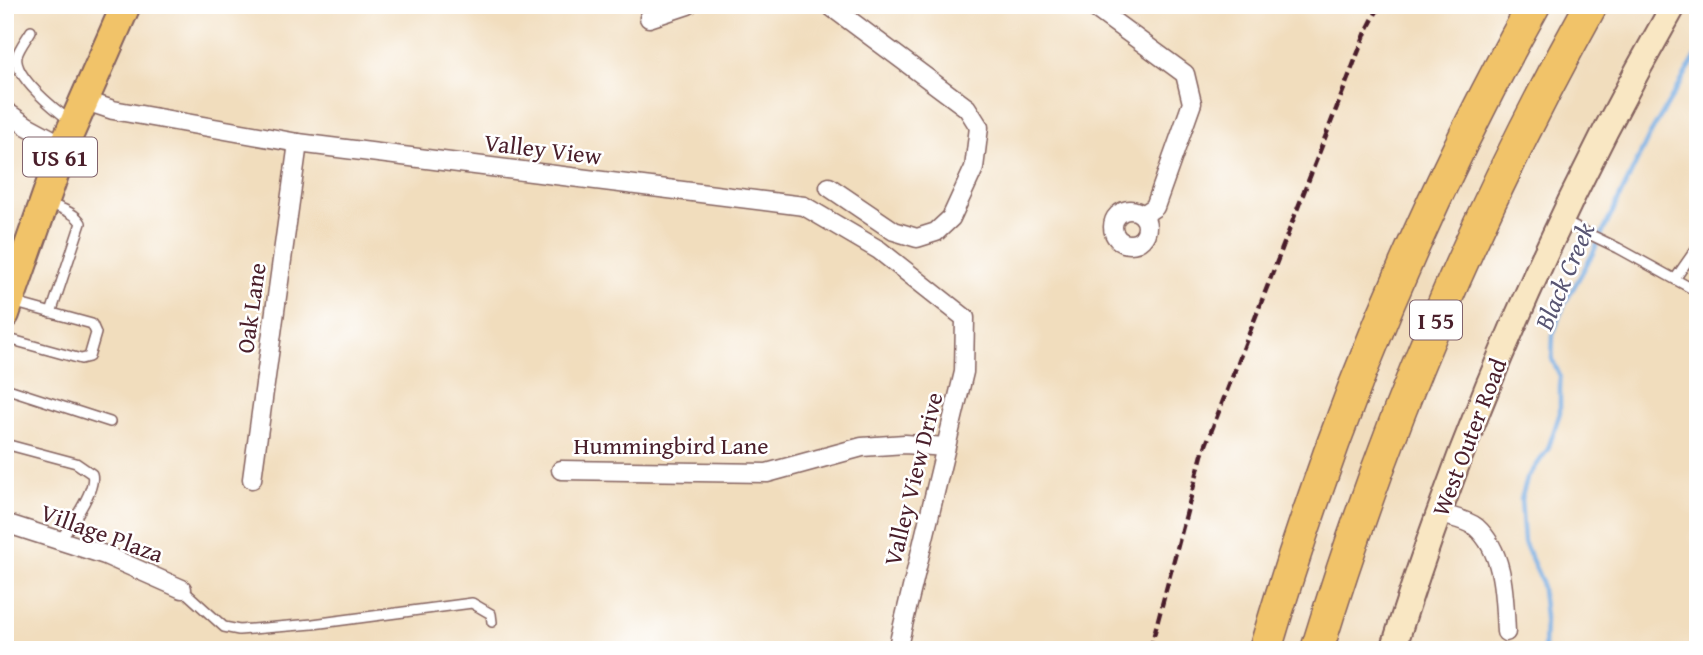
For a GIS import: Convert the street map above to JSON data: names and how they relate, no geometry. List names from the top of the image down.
{
  "streets": {
    "highway": ["I 55"],
    "main road": ["US 61"],
    "street": [
      "Valley View",
      "Oak Lane",
      "West Outer Road",
      "Hummingbird Lane",
      "Valley View Drive",
      "Village Plaza"
    ]
  },
  "crossings": [
    ["Valley View", "US 61"],
    ["Valley View", "Oak Lane"],
    ["Valley View", "Valley View Drive"],
    ["Hummingbird Lane", "Valley View Drive"]
  ],
  "water": ["Black Creek"]
}
